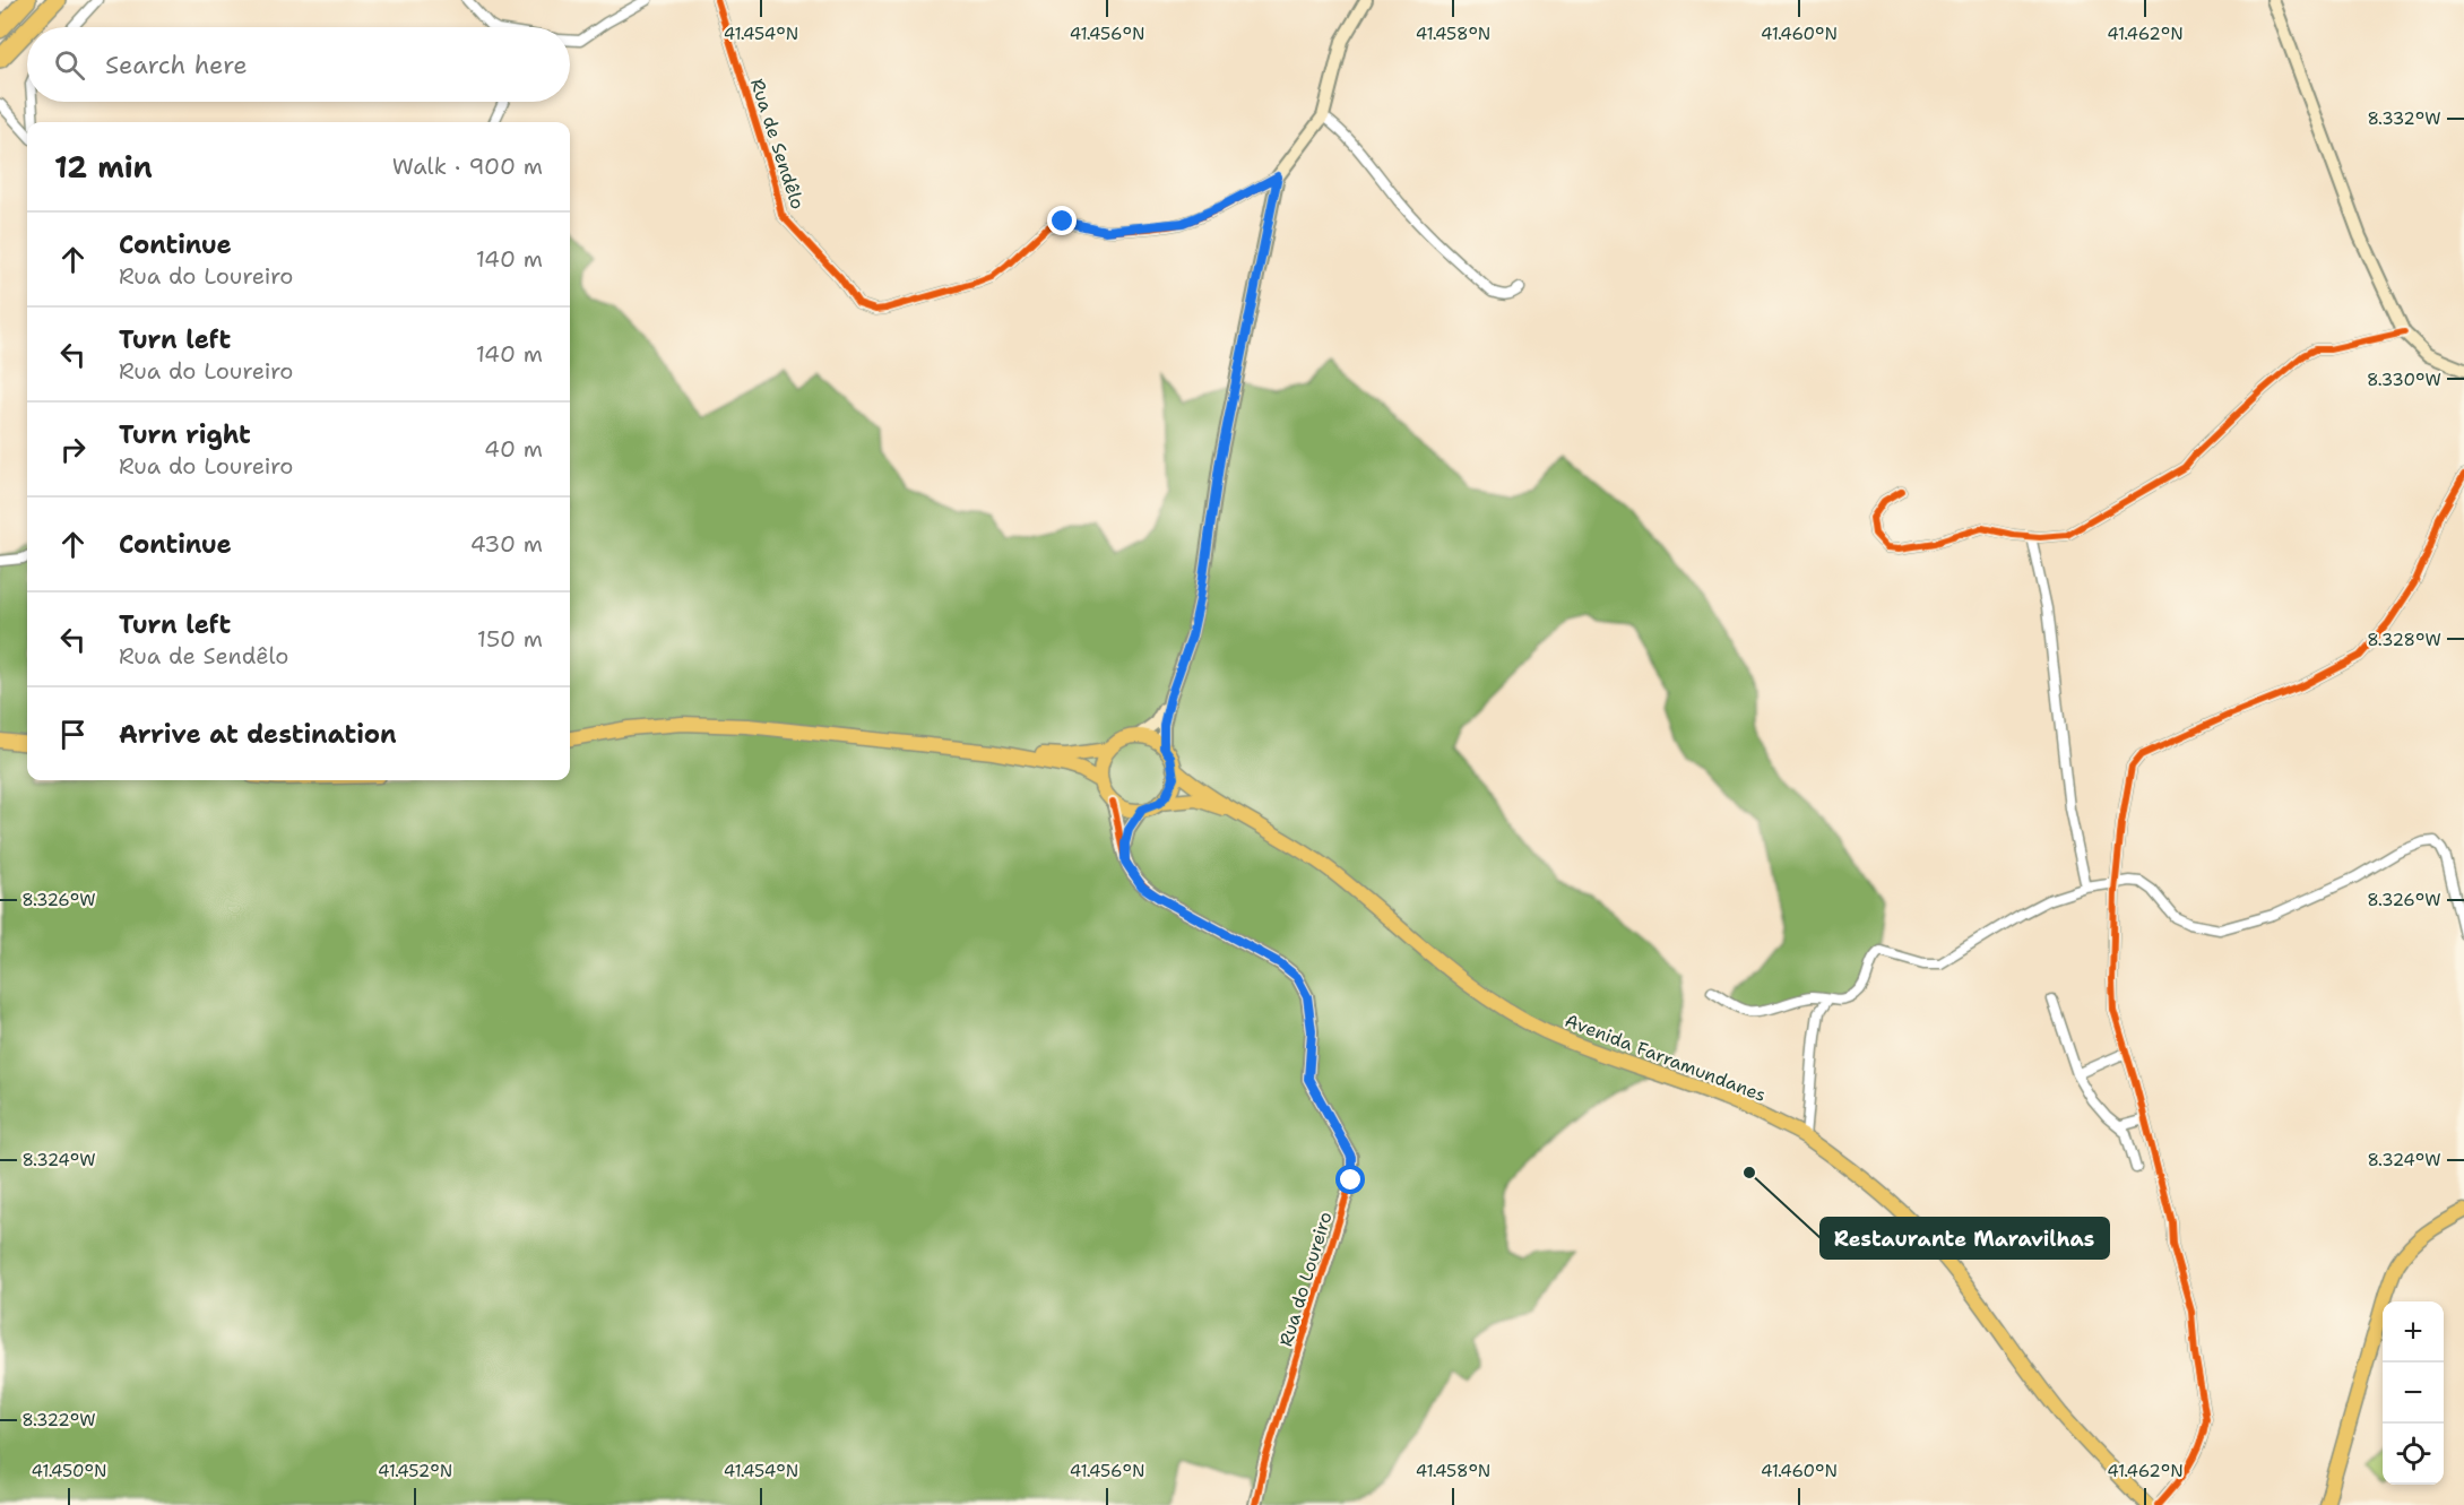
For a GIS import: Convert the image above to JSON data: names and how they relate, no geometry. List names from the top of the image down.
{
  "streets": {
    "main road": ["Avenida Farramundanes"],
    "street": ["Rua de Sendêlo", "Rua do Loureiro"]
  },
  "places": ["Restaurante Maravilhas"],
  "page": {
    "search": "Search here",
    "heading": ["12 min", "Walk · 900 m"],
    "list": [
      ["Continue", "Rua do Loureiro", "140 m"],
      ["Turn left", "Rua do Loureiro", "140 m"],
      ["Turn right", "Rua do Loureiro", "40 m"],
      ["Continue", "430 m"],
      ["Turn left", "Rua de Sendêlo", "150 m"],
      "Arrive at destination"
    ],
    "map_buttons": ["+", "−"]
  },
  "coordinates": [
    "41.454°N",
    "41.456°N",
    "41.458°N",
    "41.460°N",
    "41.462°N",
    "8.332°W",
    "8.330°W",
    "8.328°W",
    "8.326°W",
    "8.324°W",
    "8.322°W",
    "41.450°N",
    "41.452°N"
  ]
}
